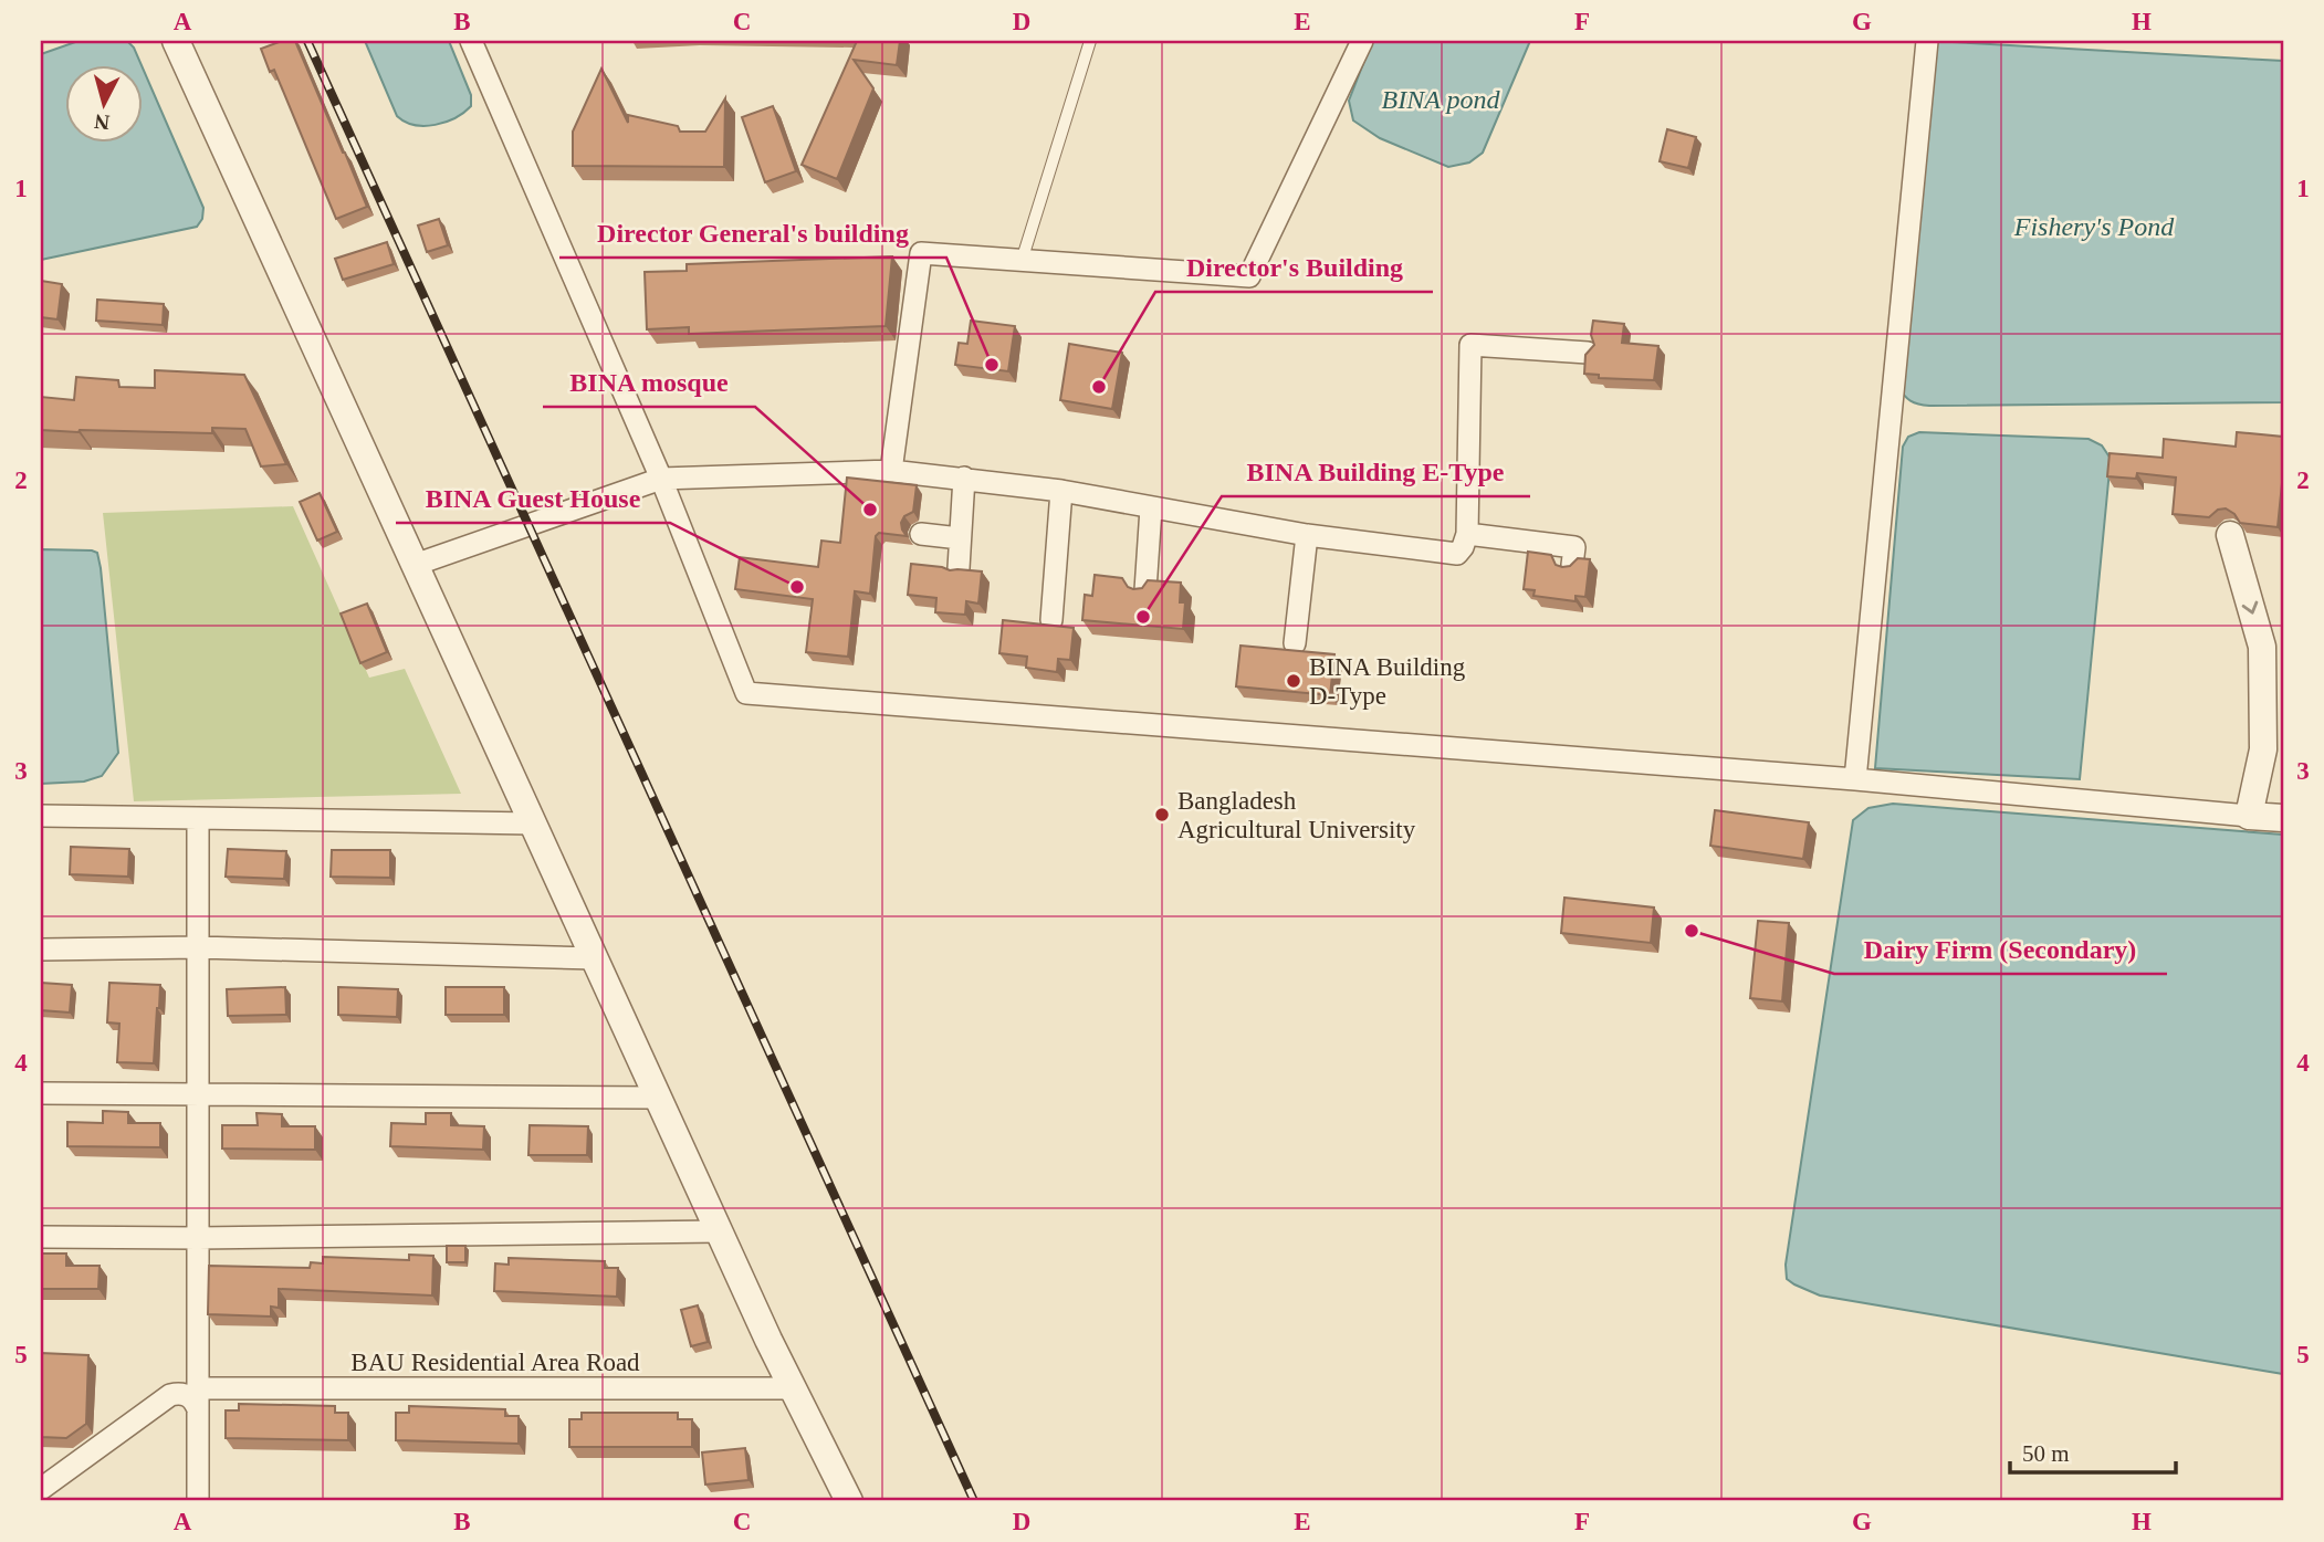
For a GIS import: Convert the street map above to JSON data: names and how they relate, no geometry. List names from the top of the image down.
{
  "streets": {
    "street": ["BAU Residential Area Road"]
  },
  "water": ["BINA pond", "Fishery's Pond"],
  "places": [
    "Director General's building",
    "Director's Building",
    "BINA mosque",
    "BINA Guest House",
    "BINA Building E-Type",
    "BINA Building D-Type",
    "Bangladesh Agricultural University",
    "Dairy Firm (Secondary)"
  ],
  "scale_bar": "50 m",
  "north": "bottom",
  "grid": {
    "columns": [
      "A",
      "B",
      "C",
      "D",
      "E",
      "F",
      "G",
      "H"
    ],
    "rows": [
      "1",
      "2",
      "3",
      "4",
      "5"
    ]
  }
}
